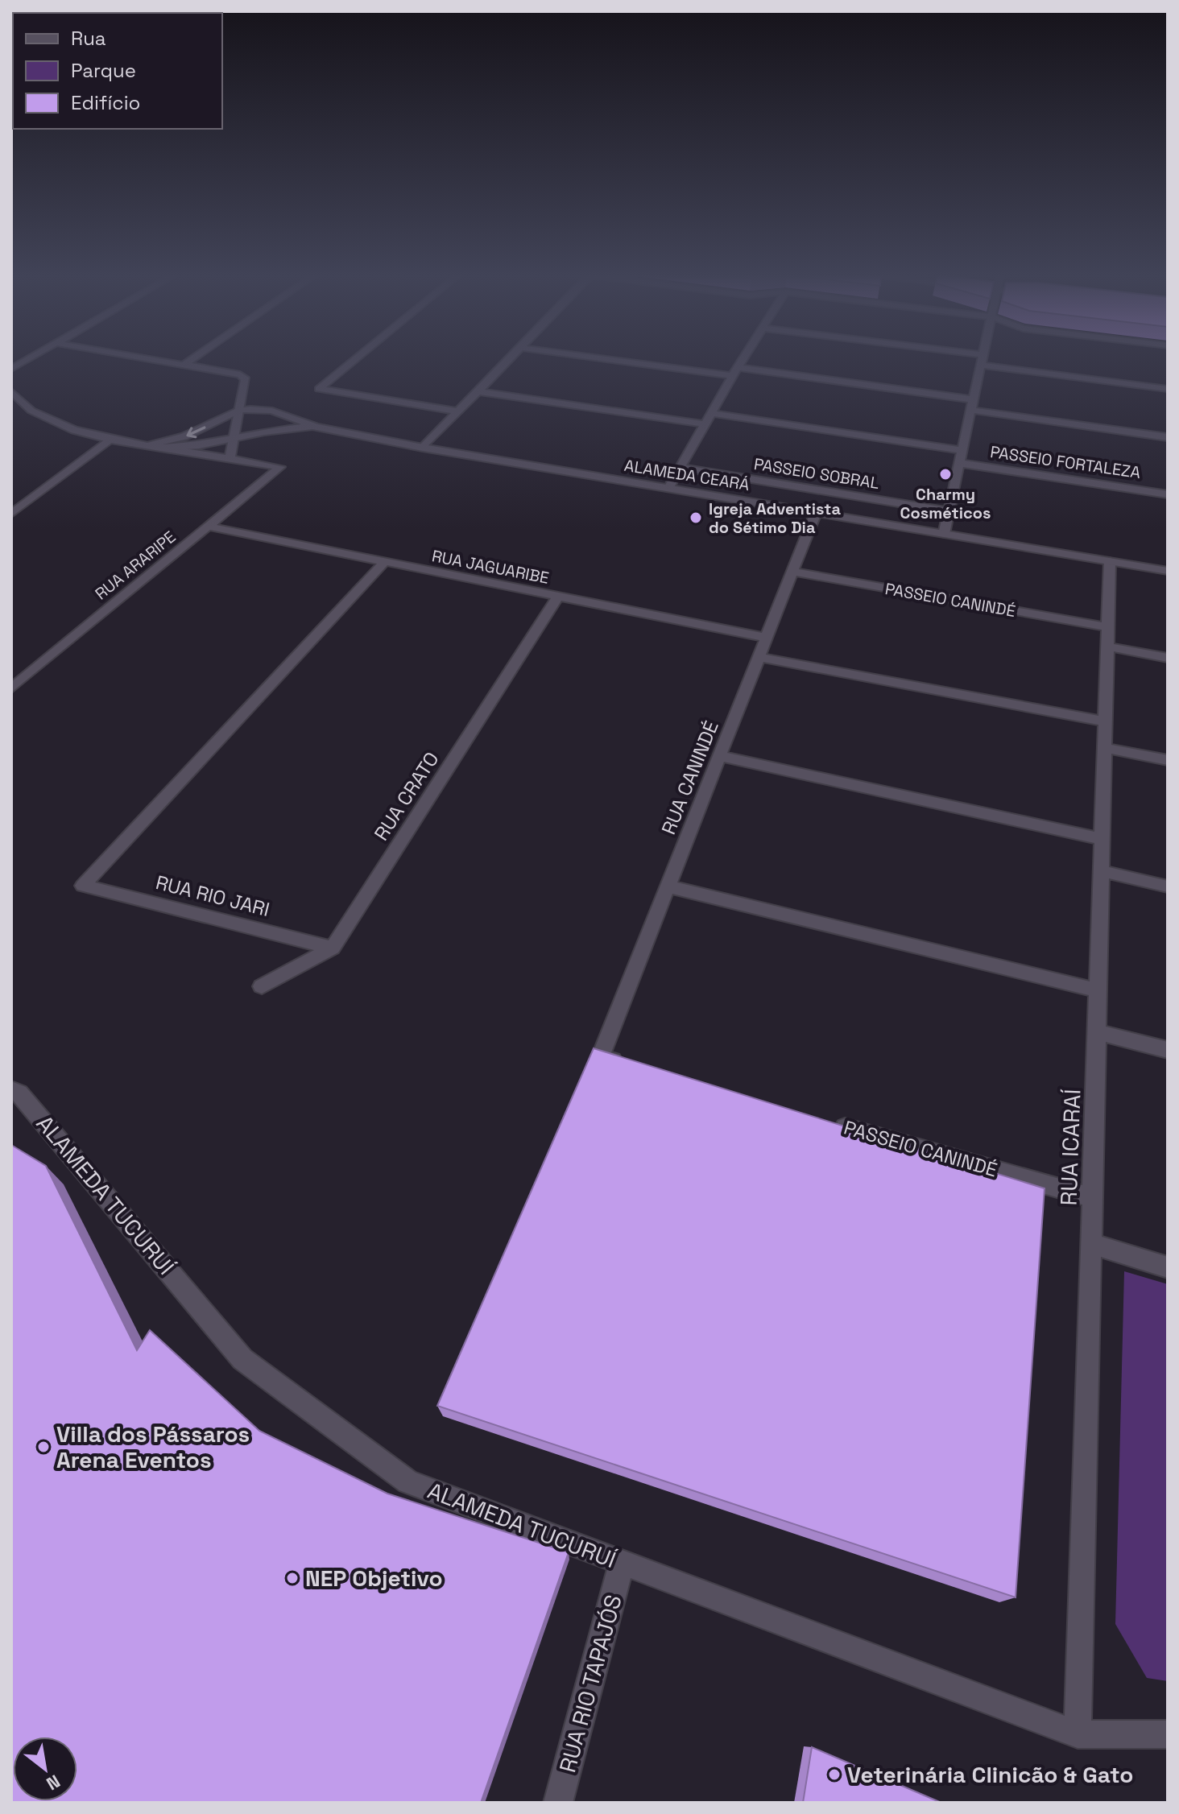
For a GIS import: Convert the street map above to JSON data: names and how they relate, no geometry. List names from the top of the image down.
{
  "streets": {
    "street": [
      "PASSEIO FORTALEZA",
      "PASSEIO SOBRAL",
      "ALAMEDA CEARÁ",
      "RUA ARARIPE",
      "RUA JAGUARIBE",
      "PASSEIO CANINDÉ",
      "RUA CANINDÉ",
      "RUA CRATO",
      "RUA RIO JARI",
      "RUA ICARAÍ",
      "ALAMEDA TUCURUÍ",
      "RUA RIO TAPAJÓS"
    ]
  },
  "crossings": [
    ["ALAMEDA CEARÁ", "RUA CANINDÉ"],
    ["ALAMEDA CEARÁ", "RUA ICARAÍ"],
    ["RUA ARARIPE", "RUA JAGUARIBE"],
    ["RUA JAGUARIBE", "RUA CANINDÉ"],
    ["RUA JAGUARIBE", "RUA CRATO"],
    ["RUA JAGUARIBE", "RUA RIO JARI"],
    ["PASSEIO CANINDÉ", "RUA CANINDÉ"],
    ["PASSEIO CANINDÉ", "RUA ICARAÍ"],
    ["RUA CRATO", "RUA RIO JARI"],
    ["RUA ICARAÍ", "ALAMEDA TUCURUÍ"],
    ["ALAMEDA TUCURUÍ", "RUA RIO TAPAJÓS"]
  ],
  "places": [
    "Charmy Cosméticos",
    "Igreja Adventista do Sétimo Dia",
    "Villa dos Pássaros Arena Eventos",
    "NEP Objetivo",
    "Veterinária Clinicão & Gato"
  ],
  "legend": ["Rua", "Parque", "Edifício"],
  "north": "bottom right"
}
